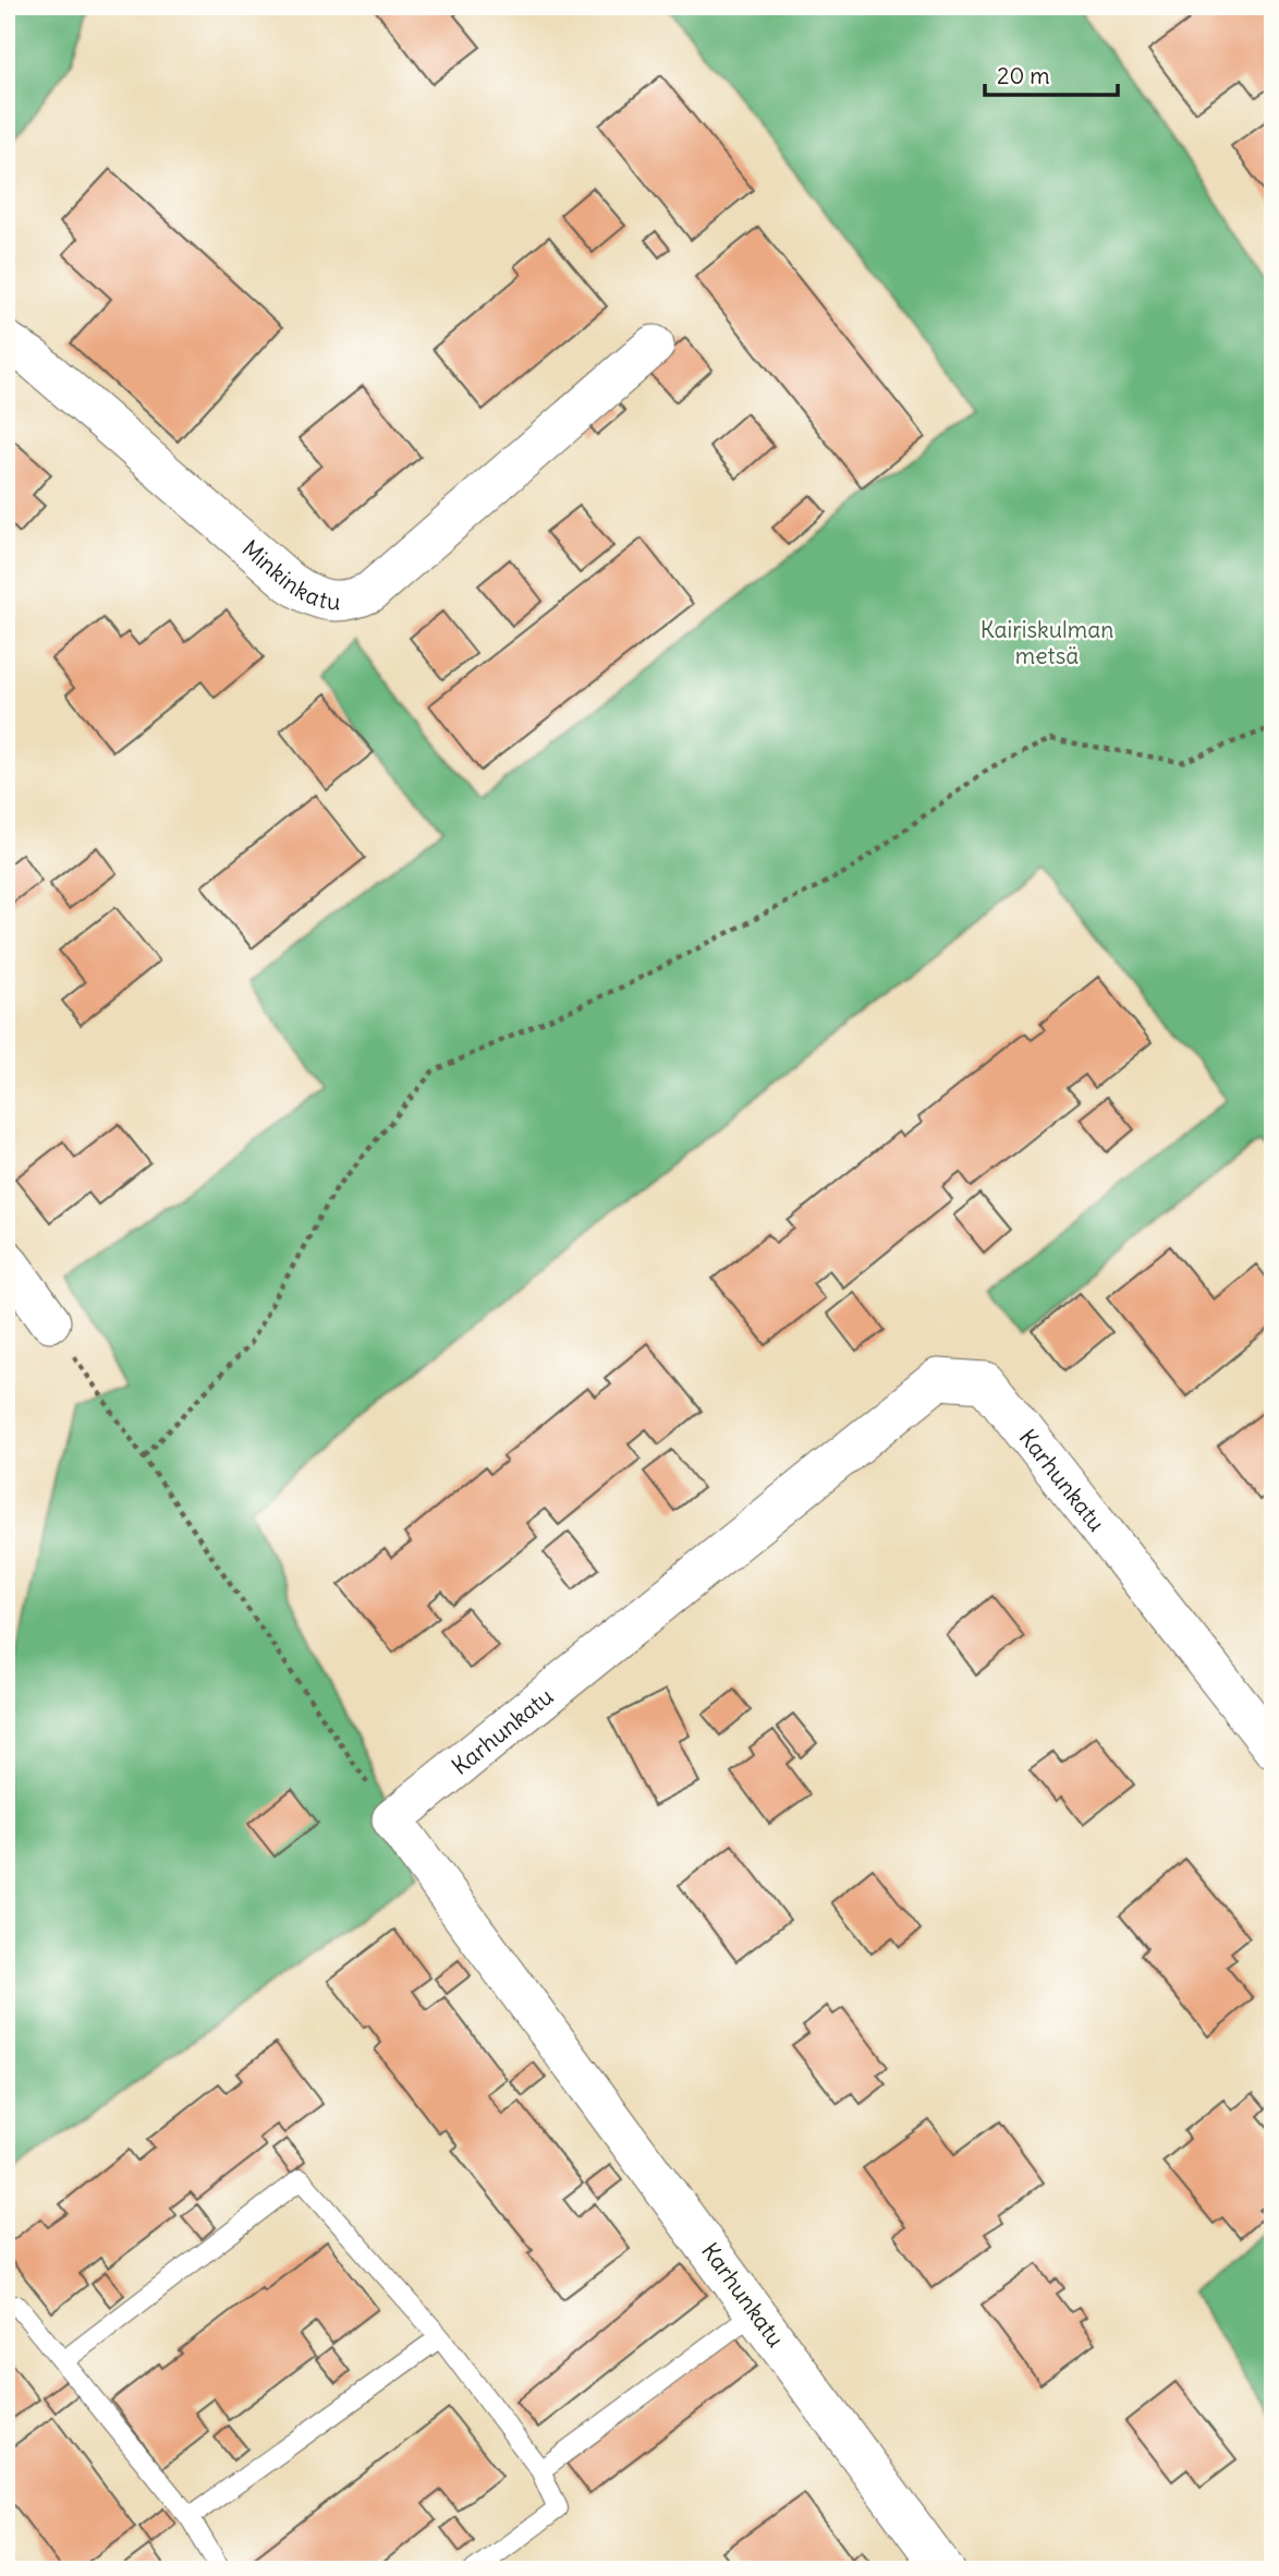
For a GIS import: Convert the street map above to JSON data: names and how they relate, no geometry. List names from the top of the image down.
{
  "streets": {
    "street": ["Minkinkatu", "Karhunkatu"]
  },
  "parks": ["Kairiskulman metsä"],
  "scale_bar": "20 m"
}
